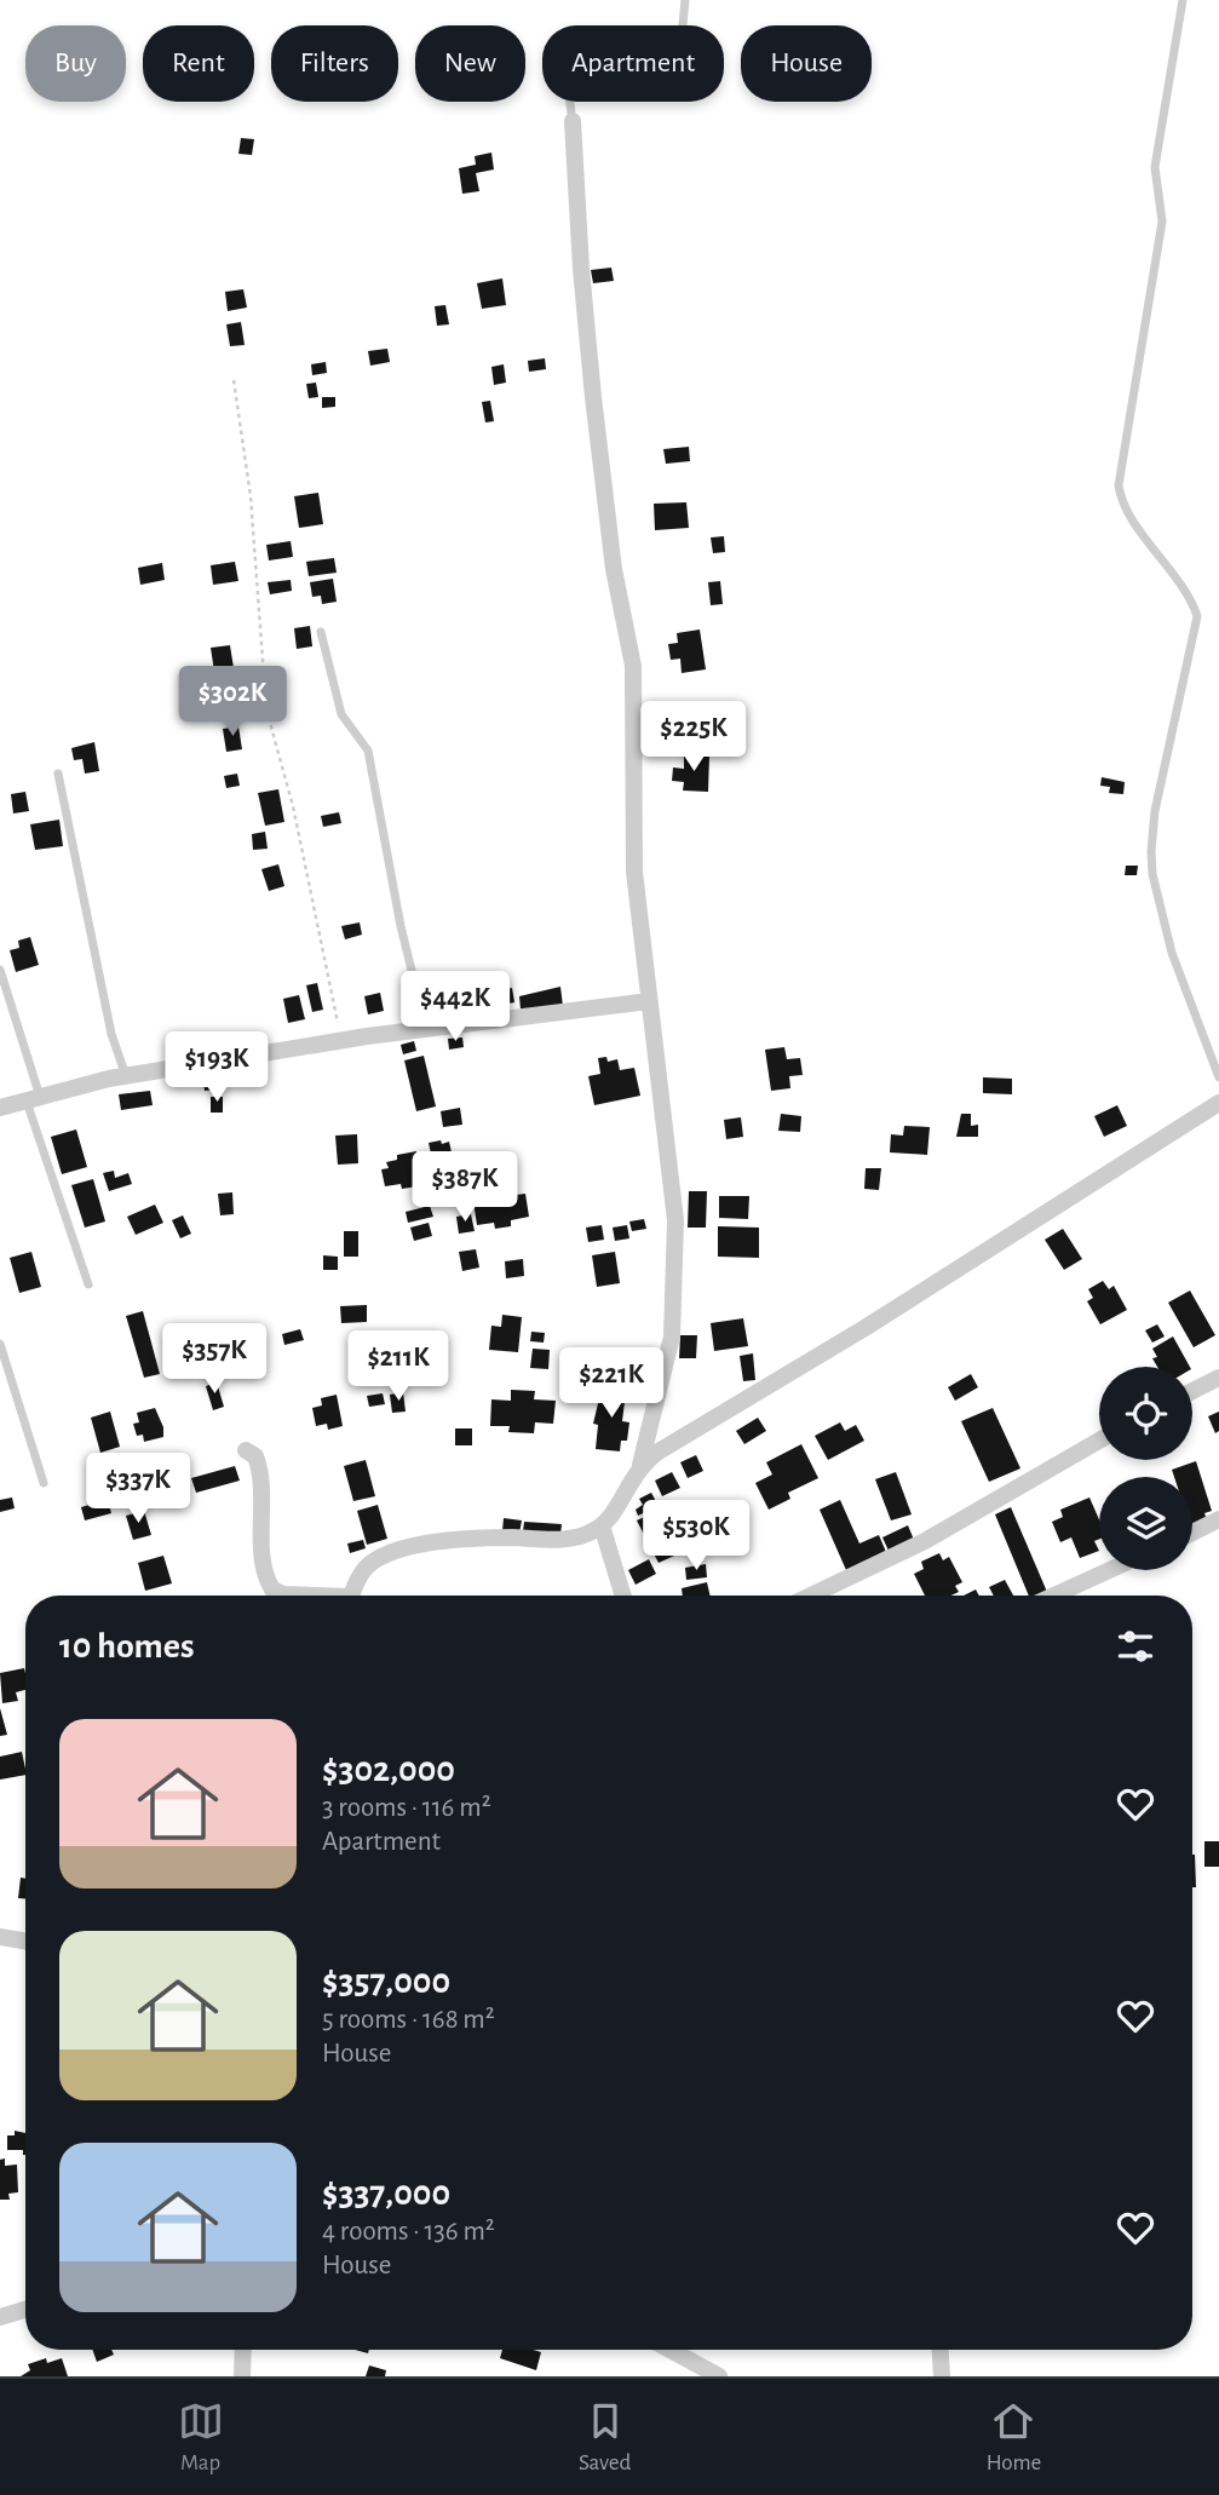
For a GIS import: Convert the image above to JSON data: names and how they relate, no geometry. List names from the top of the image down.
{
  "page": {
    "chip": [
      "Buy",
      "Rent",
      "Filters",
      "New",
      "Apartment",
      "House"
    ],
    "price": [
      "$302K",
      "$225K",
      "$442K",
      "$193K",
      "$387K",
      "$357K",
      "$211K",
      "$221K",
      "$337K",
      "$530K"
    ],
    "heading": "10 homes",
    "list": [
      {
        "name": "$302,000",
        "note": "3 rooms · 116 m² · Apartment"
      },
      {
        "name": "$357,000",
        "note": "5 rooms · 168 m² · House"
      },
      {
        "name": "$337,000",
        "note": "4 rooms · 136 m² · House"
      }
    ],
    "tabs": ["Map", "Saved", "Home"]
  }
}
